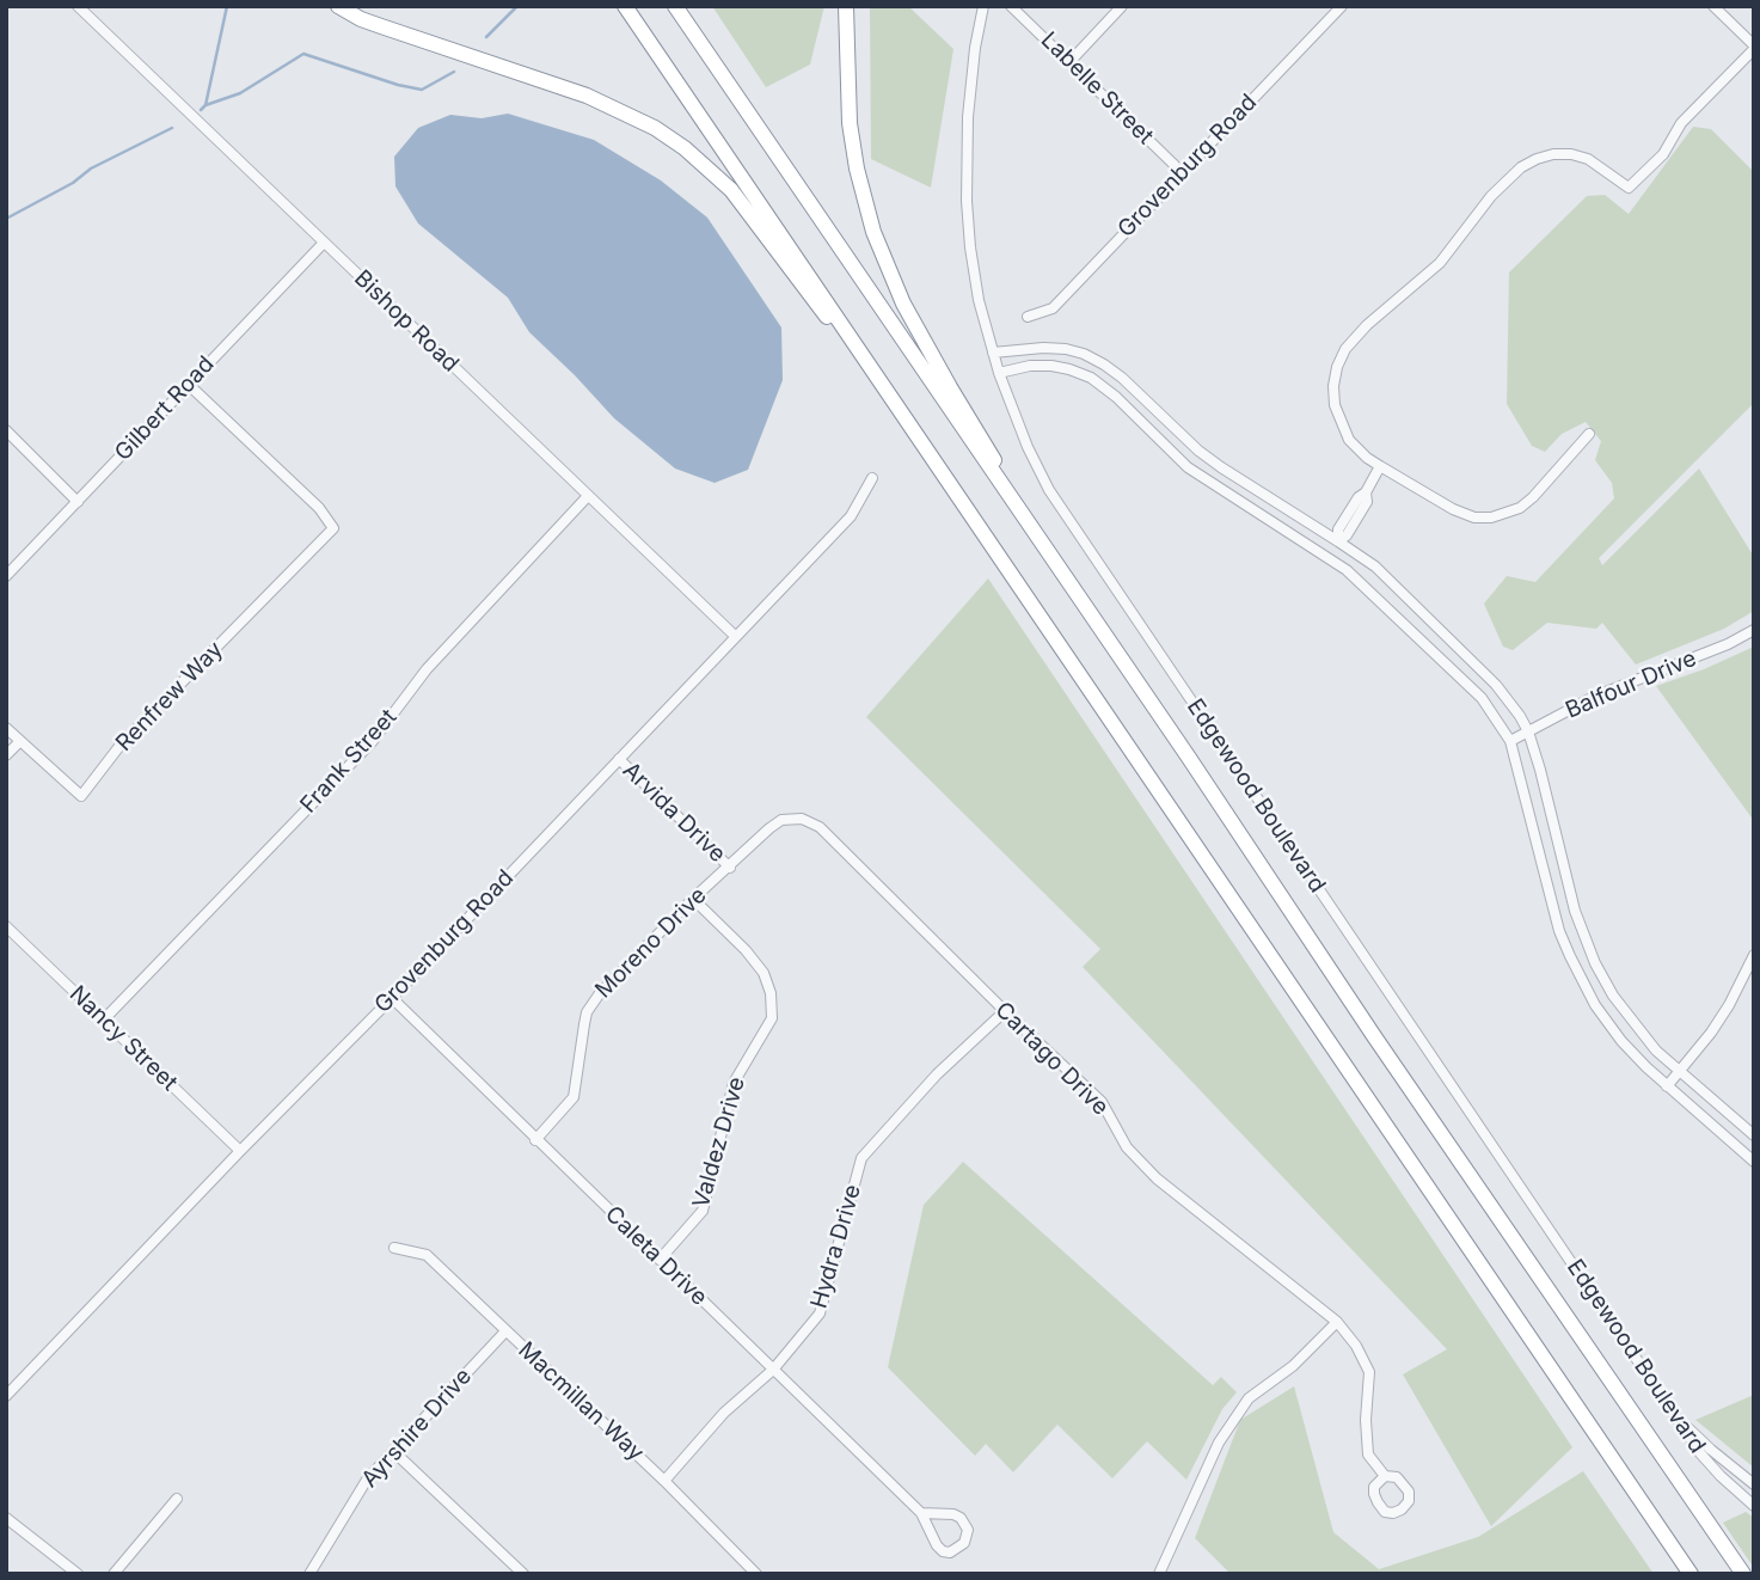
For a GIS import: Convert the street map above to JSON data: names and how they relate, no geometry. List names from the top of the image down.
{
  "streets": {
    "street": [
      "Labelle Street",
      "Grovenburg Road",
      "Bishop Road",
      "Gilbert Road",
      "Balfour Drive",
      "Renfrew Way",
      "Frank Street",
      "Edgewood Boulevard",
      "Arvida Drive",
      "Moreno Drive",
      "Nancy Street",
      "Cartago Drive",
      "Valdez Drive",
      "Hydra Drive",
      "Caleta Drive",
      "Macmillan Way",
      "Ayrshire Drive"
    ]
  },
  "crossings": [
    ["Labelle Street", "Grovenburg Road"],
    ["Grovenburg Road", "Bishop Road"],
    ["Grovenburg Road", "Arvida Drive"],
    ["Grovenburg Road", "Nancy Street"],
    ["Grovenburg Road", "Caleta Drive"],
    ["Bishop Road", "Gilbert Road"],
    ["Bishop Road", "Frank Street"],
    ["Gilbert Road", "Renfrew Way"],
    ["Frank Street", "Nancy Street"],
    ["Arvida Drive", "Moreno Drive"],
    ["Moreno Drive", "Cartago Drive"],
    ["Moreno Drive", "Valdez Drive"],
    ["Moreno Drive", "Caleta Drive"],
    ["Cartago Drive", "Hydra Drive"],
    ["Valdez Drive", "Caleta Drive"],
    ["Hydra Drive", "Caleta Drive"],
    ["Hydra Drive", "Macmillan Way"],
    ["Macmillan Way", "Ayrshire Drive"]
  ]
}
